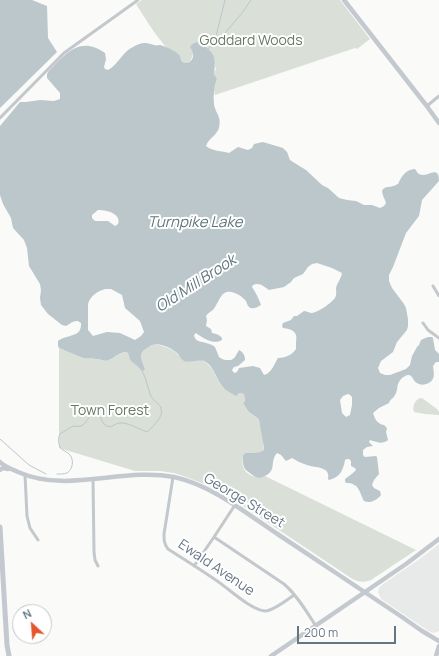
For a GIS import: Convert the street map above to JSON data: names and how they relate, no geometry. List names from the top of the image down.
{
  "streets": {
    "main road": ["George Street"],
    "street": ["Ewald Avenue"]
  },
  "crossings": [
    ["George Street", "Ewald Avenue"]
  ],
  "water": ["Turnpike Lake", "Old Mill Brook"],
  "parks": ["Goddard Woods", "Town Forest"],
  "scale_bar": "200 m",
  "north": "top left"
}
